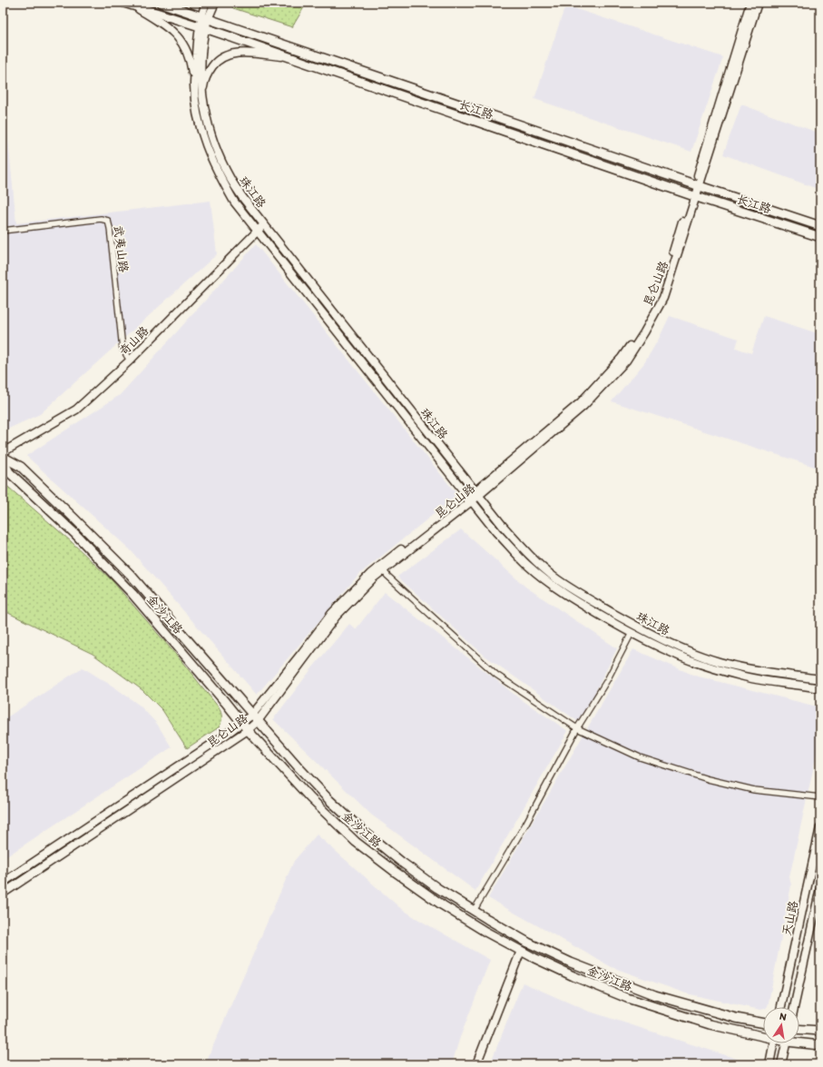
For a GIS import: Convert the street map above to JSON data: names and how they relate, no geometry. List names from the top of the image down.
{
  "streets": {
    "main road": ["长江路", "金沙江路"],
    "street": [
      "珠江路",
      "武夷山路",
      "昆仑山路",
      "奇山路",
      "天山路"
    ]
  },
  "crossings": [
    ["长江路", "珠江路"],
    ["长江路", "昆仑山路"],
    ["珠江路", "昆仑山路"],
    ["珠江路", "奇山路"],
    ["武夷山路", "奇山路"],
    ["昆仑山路", "金沙江路"]
  ],
  "north": "top"
}
